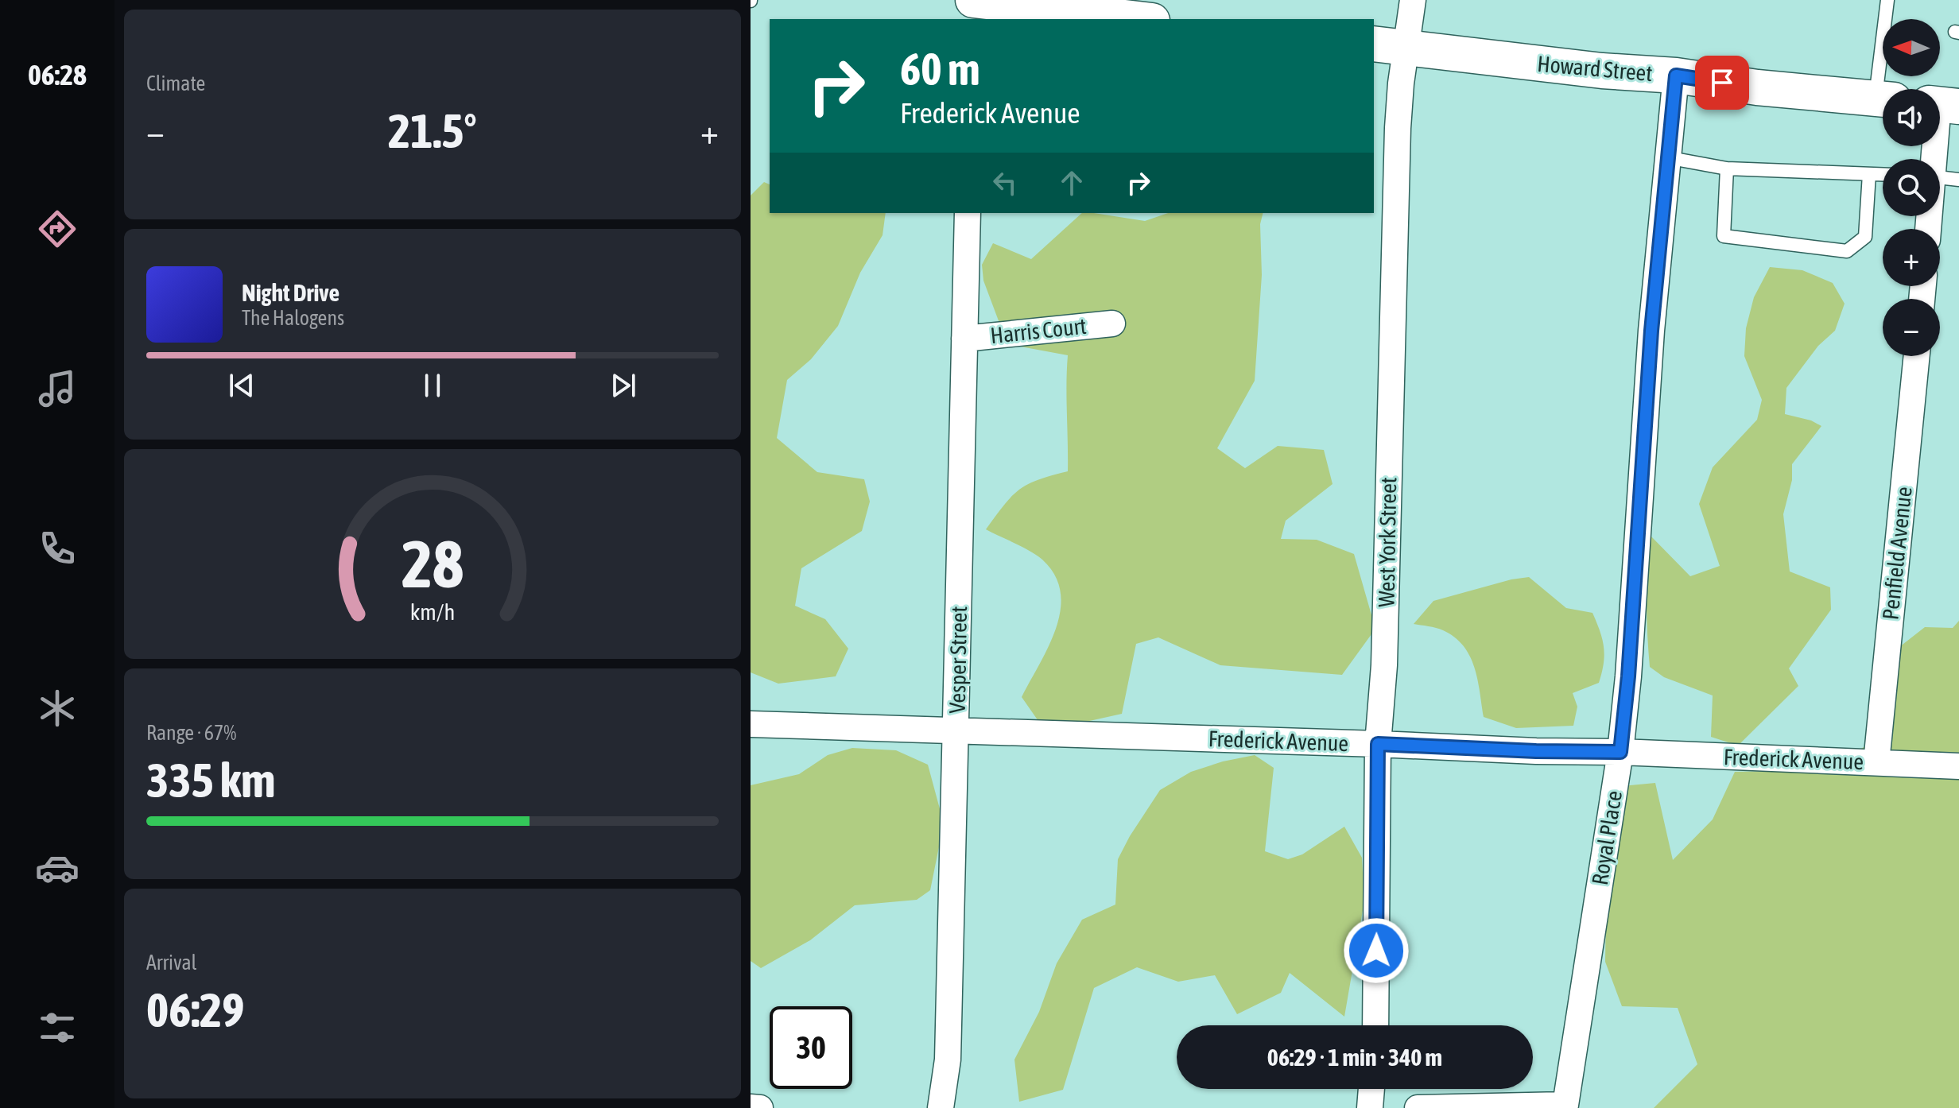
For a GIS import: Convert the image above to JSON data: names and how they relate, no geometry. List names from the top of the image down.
{
  "streets": {
    "main road": ["Howard Street"],
    "street": [
      "Harris Court",
      "West York Street",
      "Penfield Avenue",
      "Vesper Street",
      "Frederick Avenue",
      "Royal Place"
    ]
  },
  "crossings": [
    ["Howard Street", "West York Street"],
    ["Howard Street", "Royal Place"],
    ["Harris Court", "Vesper Street"],
    ["West York Street", "Frederick Avenue"],
    ["Penfield Avenue", "Frederick Avenue"],
    ["Vesper Street", "Frederick Avenue"],
    ["Frederick Avenue", "Royal Place"]
  ],
  "north": "left",
  "page": {
    "tabs": "06:28",
    "tile": [
      "Climate",
      ["Range · 67%", "335 km"],
      ["Arrival", "06:29"]
    ],
    "map_buttons": ["+", "−"],
    "turn": ["60 m", "Frederick Avenue"],
    "heat": ["−", "21.5°", "+"],
    "song": ["Night Drive", "The Halogens"],
    "limit": "30",
    "trip": "06:29 · 1 min · 340 m",
    "gauge": ["28", "km/h"]
  }
}
